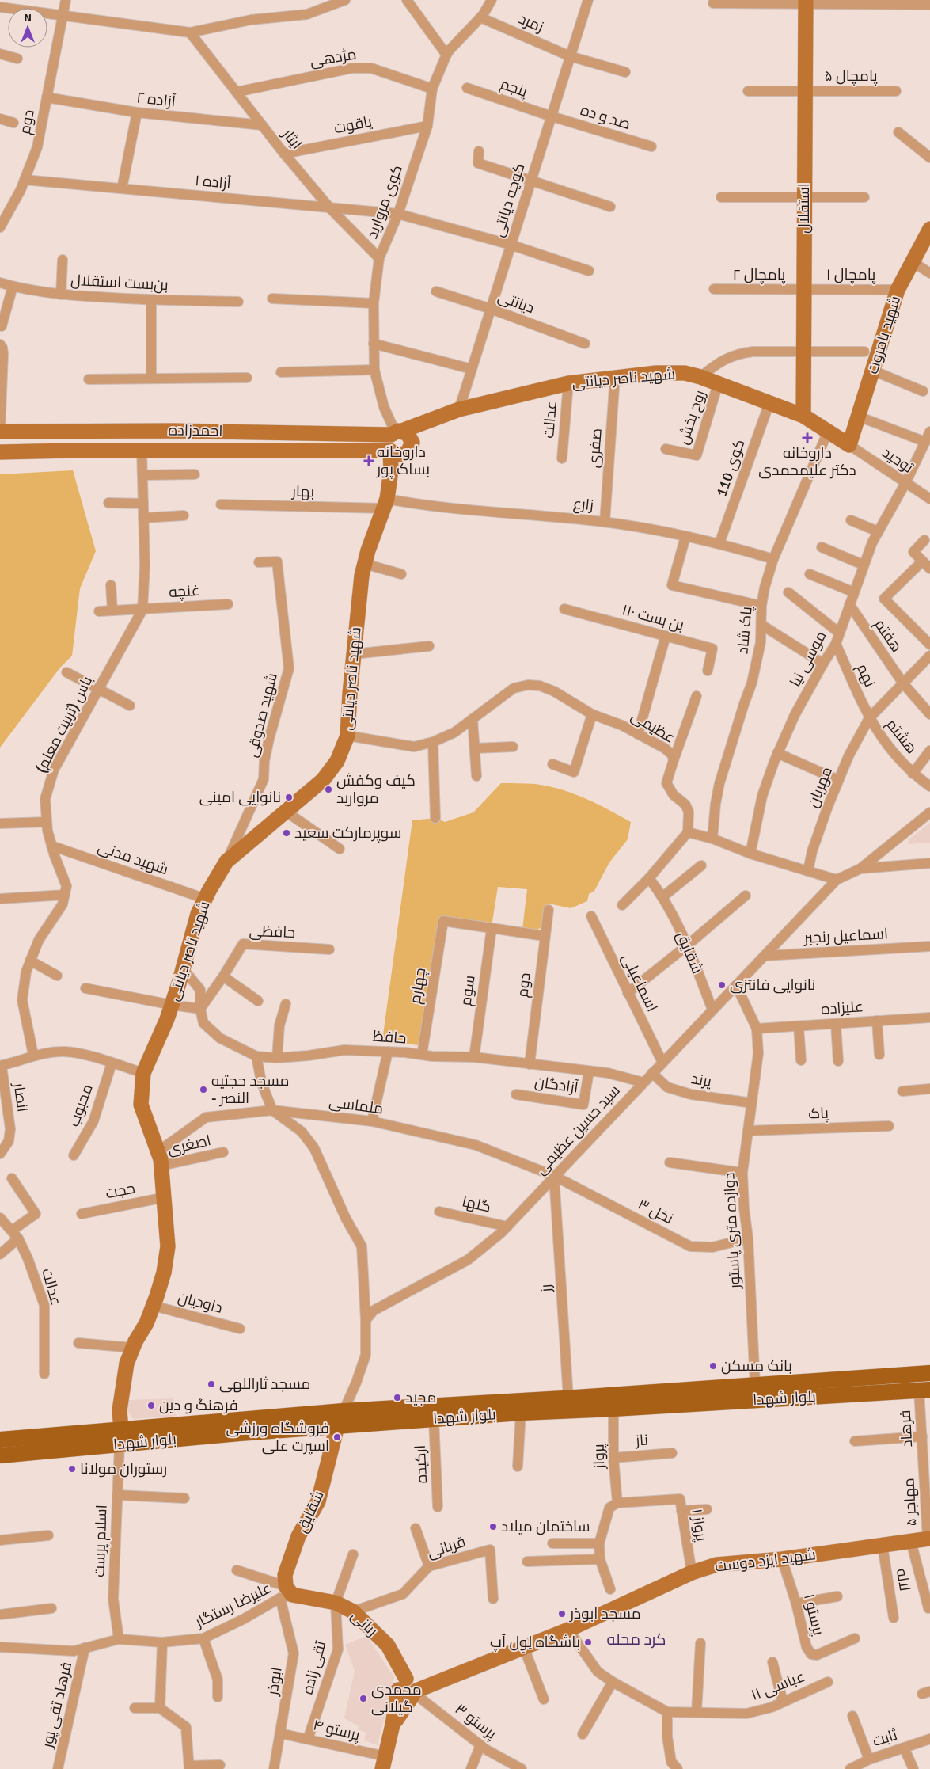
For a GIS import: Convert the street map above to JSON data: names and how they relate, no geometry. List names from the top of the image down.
{
  "streets": {
    "main road": [
      "استقلال",
      "شهید بامروت",
      "شهید ناصر دیانتی",
      "احمدزاده",
      "شقایق",
      "بلوار شهدا",
      "شهید ایزد دوست",
      "ربانی"
    ],
    "street": [
      "زمرد",
      "مژدهی",
      "پامچال ۵",
      "پنجم",
      "آزاده ۲",
      "صد و ده",
      "دوم",
      "یاقوت",
      "ایثار",
      "آزاده ۱",
      "کوچه دیانتی",
      "کوی مروارید",
      "پامچال ۲",
      "پامچال ۱",
      "بن‌بست استقلال",
      "دیانتی",
      "روح بخش",
      "عدالت",
      "صفری",
      "توحید",
      "کوی 110",
      "بهار",
      "زارع",
      "غنچه",
      "بن بست ۱۱۰",
      "پاک شاد",
      "هفتم",
      "موسی نیا",
      "نهم",
      "شهید صدوقی",
      "یاس (تربیت معلم)",
      "عظیمی",
      "هشتم",
      "مهربان",
      "شهید مدنی",
      "حافظی",
      "اسماعیل رنجبر",
      "اسماعیلی",
      "چهارم",
      "سوم",
      "علیزاده",
      "حافظ",
      "پرند",
      "آزادگان",
      "انصار",
      "محبوب",
      "ملماسی",
      "پاک",
      "سید حسین عظیمی",
      "اصغری",
      "حجت",
      "گلها",
      "نخل ۳",
      "دوازده متری پاستور",
      "رز",
      "داودیان",
      "فرهاد",
      "ناز",
      "پرواز",
      "ارکیده",
      "مهاجر ۵",
      "پرواز ۱",
      "اسلام پرست",
      "قربانی",
      "لاله",
      "علیرضا رستگار",
      "پرستو ۱",
      "تقی زاده",
      "ابوذر",
      "عباسی ۱۱",
      "فرهاد تقی پور",
      "پرستو ۳",
      "پرستو ۴",
      "ثابت"
    ]
  },
  "crossings": [
    ["زمرد", "کوچه دیانتی"],
    ["زمرد", "کوی مروارید"],
    ["مژدهی", "ایثار"],
    ["مژدهی", "کوی مروارید"],
    ["پامچال ۵", "استقلال"],
    ["پنجم", "صد و ده"],
    ["پنجم", "کوچه دیانتی"],
    ["آزاده ۲", "دوم"],
    ["آزاده ۲", "ایثار"],
    ["صد و ده", "کوچه دیانتی"],
    ["دوم", "آزاده ۱"],
    ["دوم", "حافظ"],
    ["یاقوت", "ایثار"],
    ["یاقوت", "کوی مروارید"],
    ["ایثار", "آزاده ۱"],
    ["ایثار", "کوی مروارید"],
    ["آزاده ۱", "کوچه دیانتی"],
    ["آزاده ۱", "کوی مروارید"],
    ["کوچه دیانتی", "دیانتی"],
    ["کوچه دیانتی", "شهید ناصر دیانتی"],
    ["کوی مروارید", "شهید ناصر دیانتی"],
    ["کوی مروارید", "احمدزاده"],
    ["استقلال", "پامچال ۲"],
    ["استقلال", "پامچال ۱"],
    ["استقلال", "شهید ناصر دیانتی"],
    ["پامچال ۲", "پامچال ۱"],
    ["پامچال ۱", "شهید بامروت"],
    ["شهید بامروت", "شهید ناصر دیانتی"],
    ["شهید بامروت", "توحید"],
    ["شهید ناصر دیانتی", "روح بخش"],
    ["شهید ناصر دیانتی", "عدالت"],
    ["شهید ناصر دیانتی", "احمدزاده"],
    ["شهید ناصر دیانتی", "صفری"],
    ["شهید ناصر دیانتی", "توحید"],
    ["شهید ناصر دیانتی", "کوی 110"],
    ["شهید ناصر دیانتی", "بهار"],
    ["شهید ناصر دیانتی", "زارع"],
    ["شهید ناصر دیانتی", "پاک شاد"],
    ["شهید ناصر دیانتی", "شهید صدوقی"],
    ["شهید ناصر دیانتی", "شهید مدنی"],
    ["شهید ناصر دیانتی", "حافظ"],
    ["شهید ناصر دیانتی", "ملماسی"],
    ["شهید ناصر دیانتی", "اصغری"],
    ["شهید ناصر دیانتی", "حجت"],
    ["شهید ناصر دیانتی", "داودیان"],
    ["شهید ناصر دیانتی", "بلوار شهدا"],
    ["شهید ناصر دیانتی", "اسلام پرست"],
    ["احمدزاده", "یاس (تربیت معلم)"],
    ["صفری", "زارع"],
    ["توحید", "موسی نیا"],
    ["کوی 110", "زارع"],
    ["بهار", "زارع"],
    ["زارع", "پاک شاد"],
    ["غنچه", "یاس (تربیت معلم)"],
    ["هفتم", "موسی نیا"],
    ["هفتم", "مهربان"],
    ["موسی نیا", "نهم"],
    ["نهم", "هشتم"],
    ["نهم", "مهربان"],
    ["یاس (تربیت معلم)", "شهید مدنی"],
    ["هشتم", "مهربان"],
    ["حافظی", "حافظ"],
    ["اسماعیل رنجبر", "سید حسین عظیمی"],
    ["شقایق", "سید حسین عظیمی"],
    ["شقایق", "بلوار شهدا"],
    ["شقایق", "علیرضا رستگار"],
    ["شقایق", "ربانی"],
    ["شقایق", "ابوذر"],
    ["اسماعیلی", "سید حسین عظیمی"],
    ["چهارم", "سوم"],
    ["چهارم", "حافظ"],
    ["سوم", "حافظ"],
    ["علیزاده", "دوازده متری پاستور"],
    ["حافظ", "آزادگان"],
    ["حافظ", "سید حسین عظیمی"],
    ["پرند", "سید حسین عظیمی"],
    ["پرند", "دوازده متری پاستور"],
    ["ملماسی", "سید حسین عظیمی"],
    ["ملماسی", "اصغری"],
    ["ملماسی", "نخل ۳"],
    ["ملماسی", "رز"],
    ["پاک", "دوازده متری پاستور"],
    ["سید حسین عظیمی", "گلها"],
    ["سید حسین عظیمی", "نخل ۳"],
    ["سید حسین عظیمی", "دوازده متری پاستور"],
    ["سید حسین عظیمی", "رز"],
    ["نخل ۳", "دوازده متری پاستور"],
    ["نخل ۳", "رز"],
    ["دوازده متری پاستور", "بلوار شهدا"],
    ["رز", "بلوار شهدا"],
    ["بلوار شهدا", "فرهاد"],
    ["بلوار شهدا", "پرواز"],
    ["بلوار شهدا", "ارکیده"],
    ["بلوار شهدا", "اسلام پرست"],
    ["فرهاد", "مهاجر ۵"],
    ["ناز", "پرواز"],
    ["پرواز", "پرواز ۱"],
    ["مهاجر ۵", "شهید ایزد دوست"],
    ["پرواز ۱", "شهید ایزد دوست"],
    ["اسلام پرست", "علیرضا رستگار"],
    ["قربانی", "ربانی"],
    ["شهید ایزد دوست", "لاله"],
    ["شهید ایزد دوست", "پرستو ۱"],
    ["شهید ایزد دوست", "ربانی"],
    ["شهید ایزد دوست", "پرستو ۳"],
    ["علیرضا رستگار", "ربانی"],
    ["علیرضا رستگار", "ابوذر"],
    ["علیرضا رستگار", "فرهاد تقی پور"],
    ["ربانی", "تقی زاده"],
    ["ربانی", "ابوذر"],
    ["ربانی", "پرستو ۳"],
    ["تقی زاده", "پرستو ۴"],
    ["ابوذر", "پرستو ۴"]
  ],
  "districts": ["کرد محله"],
  "places": {
    "health": ["داروخانه دکتر علیمحمدی", "داروخانه بساک پور"],
    "other": [
      "کیف و‌کفش مروارید",
      "نانوایی امینی",
      "سوپرمارکت سعید",
      "نانوایی فانتزی",
      "مسجد حجتیه - النصر",
      "بانک مسکن",
      "مسجد ثاراللهی",
      "مجید",
      "فرهنگ و دین",
      "فروشگاه ورزشی اسپرت علی",
      "رستوران مولانا",
      "ساختمان میلاد",
      "مسجد ابوذر",
      "باشگاه لِوِل آپ",
      "محمدی گیلانی"
    ]
  },
  "north": "top"
}
